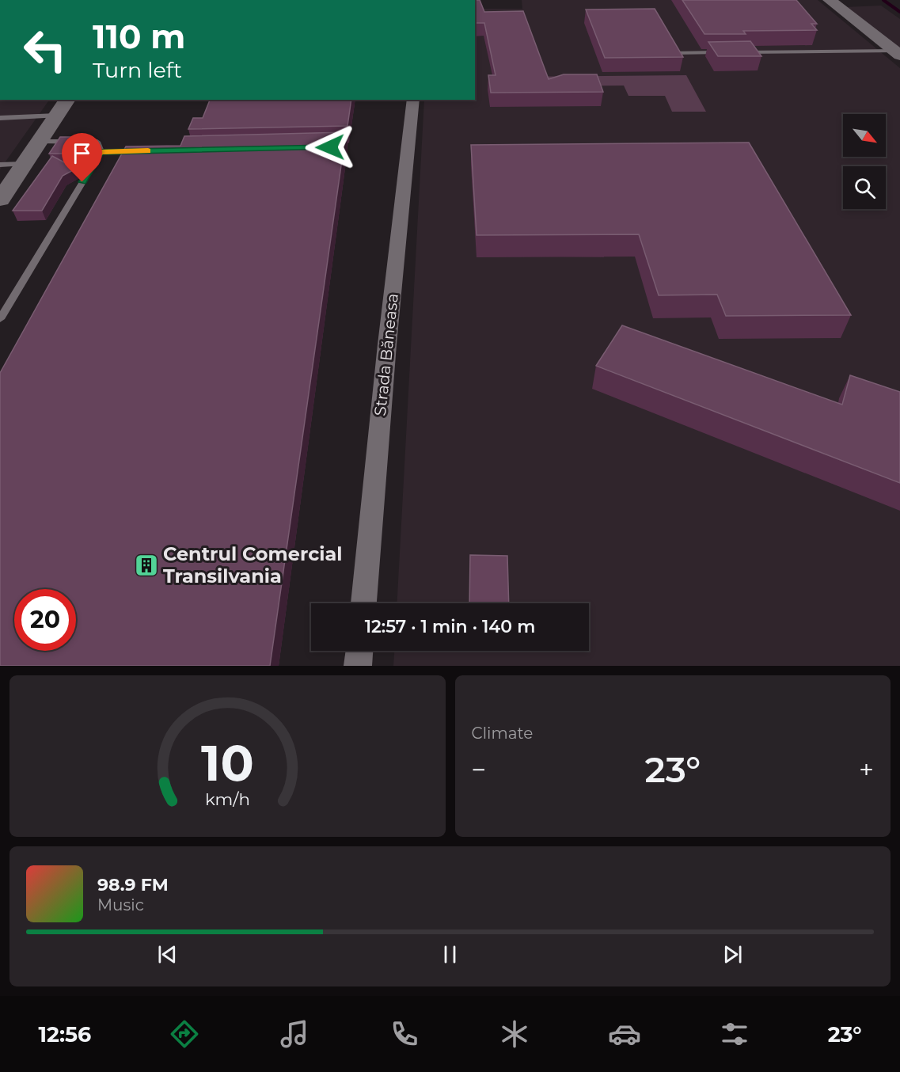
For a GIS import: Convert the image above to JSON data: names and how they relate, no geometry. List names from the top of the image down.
{
  "streets": {
    "street": ["Strada Băneasa"]
  },
  "places": {
    "building": ["Centrul Comercial Transilvania"]
  },
  "north": "bottom right",
  "page": {
    "turn": ["110 m", "Turn left"],
    "limit": "20",
    "trip": "12:57 · 1 min · 140 m",
    "tile": "Climate",
    "heat": ["−", "23°", "+"],
    "song": ["98.9 FM", "Music"],
    "tabs": ["12:56", "23°"],
    "gauge": ["10", "km/h"]
  }
}
